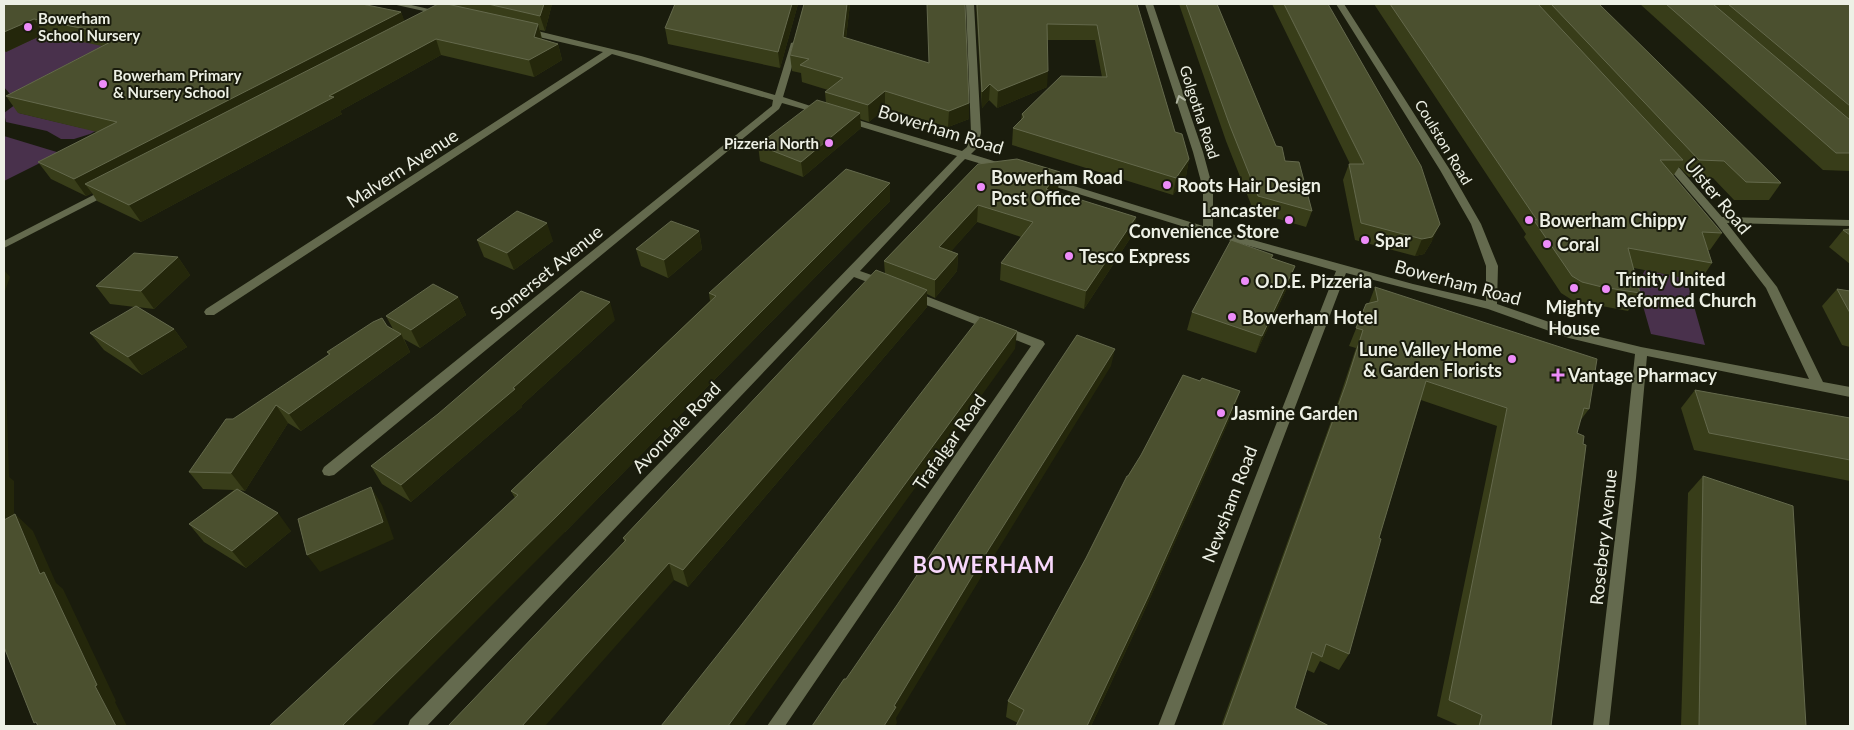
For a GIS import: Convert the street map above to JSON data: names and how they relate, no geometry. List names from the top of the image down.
{
  "streets": {
    "street": [
      "Golgotha Road",
      "Bowerham Road",
      "Coulston Road",
      "Malvern Avenue",
      "Ulster Road",
      "Somerset Avenue",
      "Avondale Road",
      "Trafalgar Road",
      "Newsham Road",
      "Rosebery Avenue"
    ]
  },
  "crossings": [
    ["Golgotha Road", "Bowerham Road"],
    ["Bowerham Road", "Coulston Road"],
    ["Bowerham Road", "Malvern Avenue"],
    ["Bowerham Road", "Ulster Road"],
    ["Bowerham Road", "Somerset Avenue"],
    ["Bowerham Road", "Avondale Road"],
    ["Bowerham Road", "Newsham Road"],
    ["Bowerham Road", "Rosebery Avenue"],
    ["Avondale Road", "Trafalgar Road"]
  ],
  "one_way": ["Golgotha Road"],
  "districts": ["BOWERHAM"],
  "places": {
    "other": [
      "Bowerham School Nursery",
      "Bowerham Primary & Nursery School",
      "Pizzeria North",
      "Roots Hair Design",
      "Bowerham Road Post Office",
      "Lancaster Convenience Store",
      "Bowerham Chippy",
      "Spar",
      "Coral",
      "Tesco Express",
      "O.D.E. Pizzeria",
      "Mighty House",
      "Trinity United Reformed Church",
      "Bowerham Hotel",
      "Lune Valley Home & Garden Florists",
      "Jasmine Garden"
    ],
    "health": ["Vantage Pharmacy"]
  }
}
